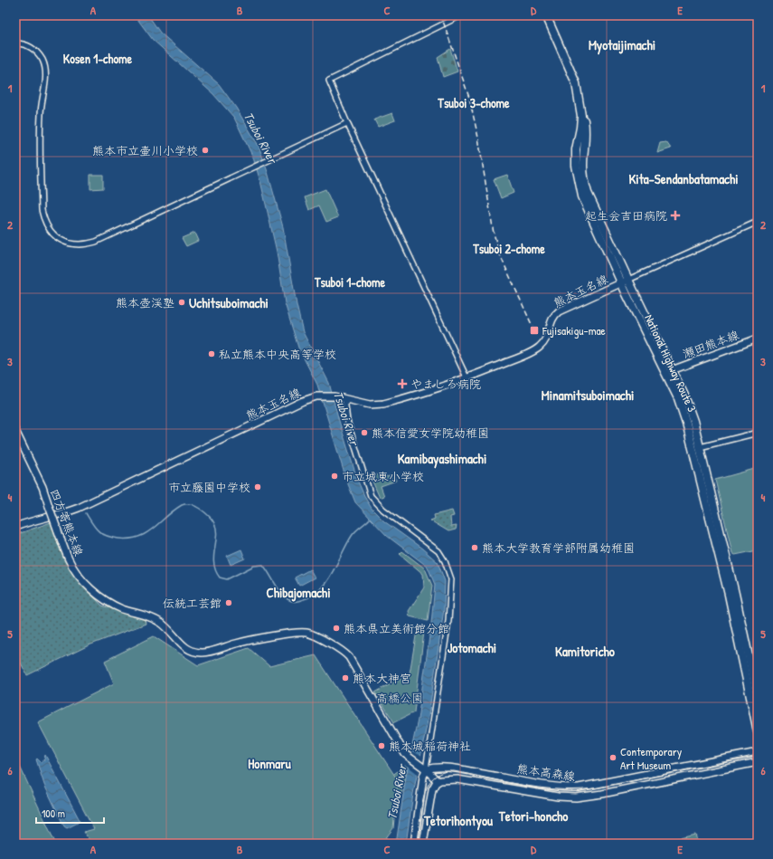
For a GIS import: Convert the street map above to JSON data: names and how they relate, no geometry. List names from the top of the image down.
{
  "streets": {
    "highway": ["National Highway Route 3"],
    "main road": [
      "熊本玉名線",
      "瀬田熊本線",
      "四方寄熊本線",
      "熊本高森線"
    ]
  },
  "crossings": [
    ["熊本玉名線", "National Highway Route 3"],
    ["瀬田熊本線", "National Highway Route 3"],
    ["四方寄熊本線", "熊本高森線"]
  ],
  "districts": [
    "Myotaijimachi",
    "Kosen 1-chome",
    "Tsuboi 3-chome",
    "Kita-Sendanbatamachi",
    "Tsuboi 2-chome",
    "Tsuboi 1-chome",
    "Uchitsuboimachi",
    "Minamitsuboimachi",
    "Kamibayashimachi",
    "Chibajomachi",
    "Jotomachi",
    "Kamitoricho",
    "Honmaru",
    "Tetori-honcho",
    "Tetorihontyou"
  ],
  "water": ["Tsuboi River"],
  "parks": ["高橋公園"],
  "places": {
    "other": [
      "熊本市立壷川小学校",
      "熊本壺渓塾",
      "私立熊本中央高等学校",
      "熊本信愛女学院幼稚園",
      "市立城東小学校",
      "市立藤園中学校",
      "熊本大学教育学部附属幼稚園",
      "伝統工芸館",
      "熊本県立美術館分館",
      "熊本大神宮",
      "熊本城稲荷神社",
      "Contemporary Art Museum"
    ],
    "health": ["起生会吉田病院", "やましろ病院"],
    "transit": ["Fujisakigu-mae"]
  },
  "scale_bar": "100 m",
  "grid": {
    "columns": [
      "A",
      "B",
      "C",
      "D",
      "E"
    ],
    "rows": [
      "1",
      "2",
      "3",
      "4",
      "5",
      "6"
    ]
  }
}
